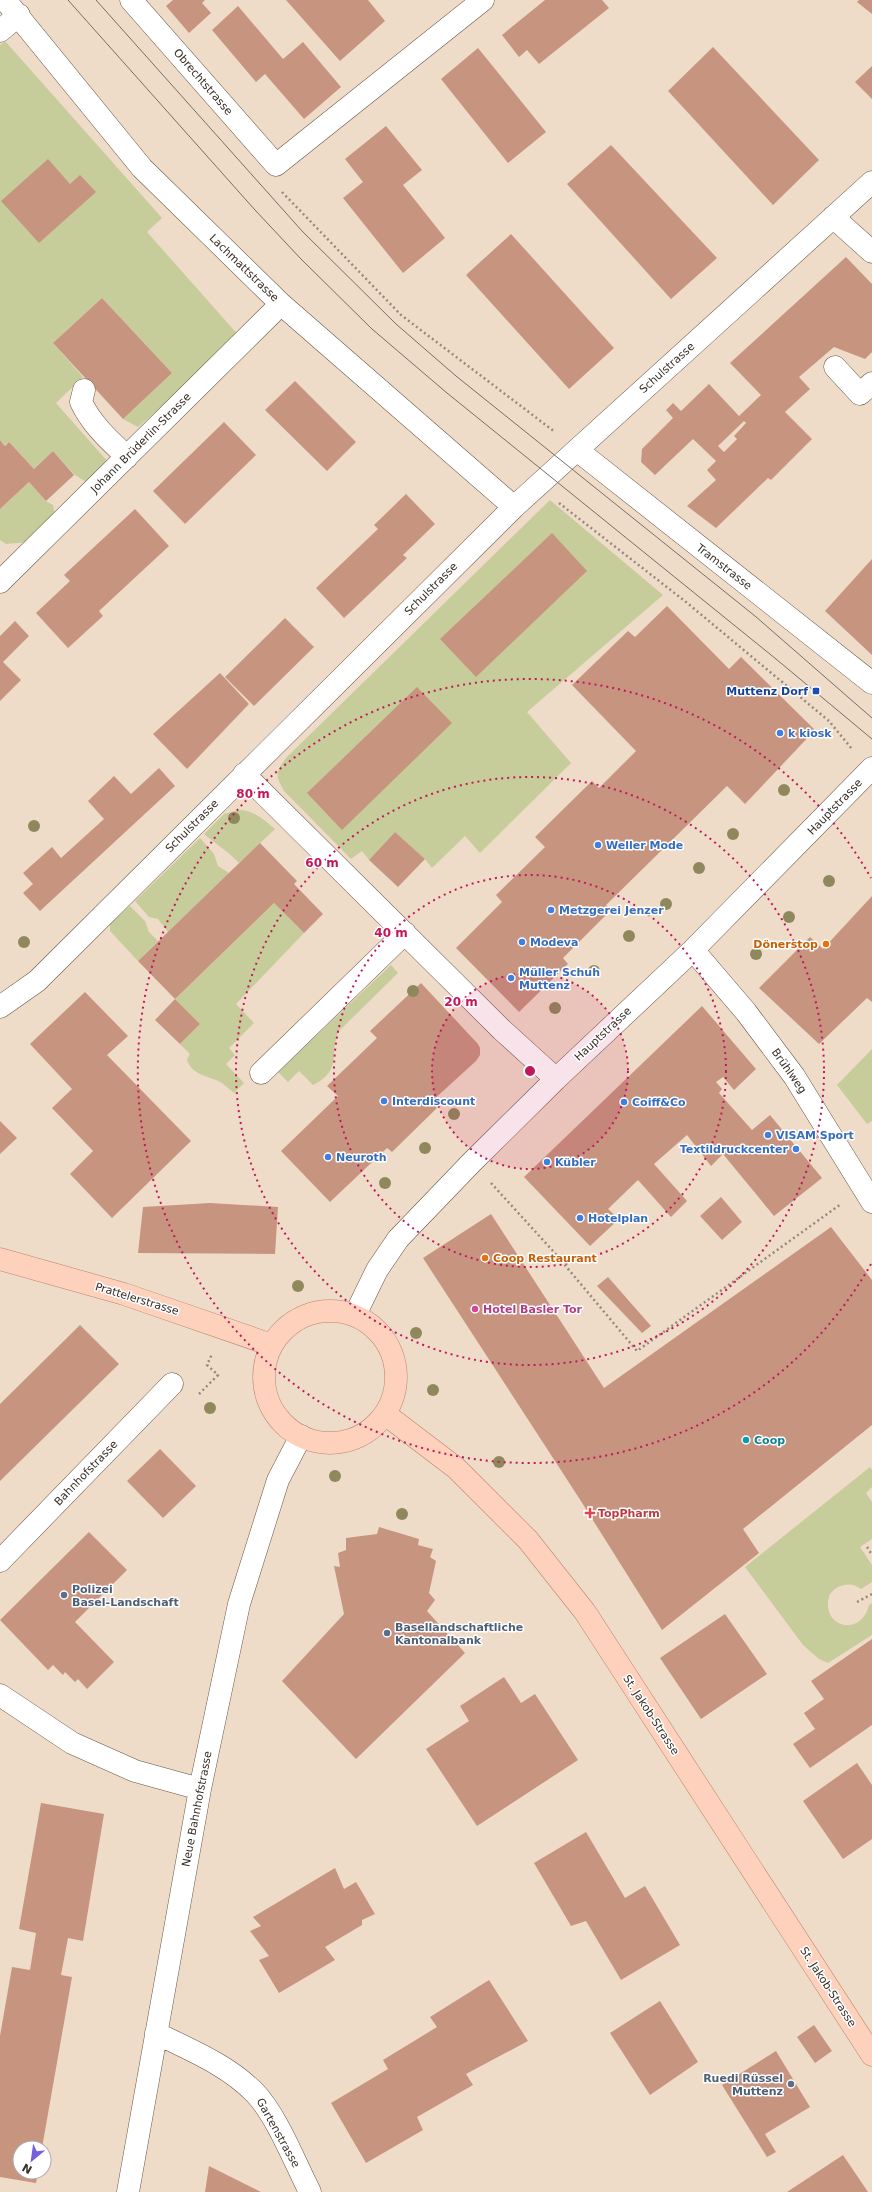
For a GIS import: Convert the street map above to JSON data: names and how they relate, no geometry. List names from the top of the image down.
{
  "streets": {
    "main road": ["Prattelerstrasse", "St. Jakob-Strasse"],
    "street": [
      "Obrechtstrasse",
      "Lachmattstrasse",
      "Schulstrasse",
      "Johann Brüderlin-Strasse",
      "Tramstrasse",
      "Hauptstrasse",
      "Brühlweg",
      "Bahnhofstrasse",
      "Neue Bahnhofstrasse",
      "Gartenstrasse"
    ]
  },
  "crossings": [
    ["Lachmattstrasse", "Schulstrasse"],
    ["Lachmattstrasse", "Johann Brüderlin-Strasse"],
    ["Schulstrasse", "Tramstrasse"],
    ["Hauptstrasse", "Brühlweg"],
    ["Hauptstrasse", "Prattelerstrasse"],
    ["Hauptstrasse", "St. Jakob-Strasse"],
    ["Hauptstrasse", "Neue Bahnhofstrasse"],
    ["Prattelerstrasse", "St. Jakob-Strasse"],
    ["Prattelerstrasse", "Neue Bahnhofstrasse"],
    ["St. Jakob-Strasse", "Neue Bahnhofstrasse"],
    ["Neue Bahnhofstrasse", "Gartenstrasse"]
  ],
  "places": {
    "transit": ["Muttenz Dorf"],
    "other": [
      "k kiosk",
      "Weller Mode",
      "Metzgerei Jenzer",
      "Modeva",
      "Dönerstop",
      "Müller Schuh Muttenz",
      "Interdiscount",
      "Coiff&Co",
      "VISAM Sport",
      "Textildruckcenter",
      "Neuroth",
      "Kübler",
      "Hotelplan",
      "Coop Restaurant",
      "Hotel Basler Tor",
      "Coop",
      "Polizei Basel-Landschaft",
      "Basellandschaftliche Kantonalbank",
      "Ruedi Rüssel Muttenz"
    ],
    "health": ["TopPharm"]
  },
  "north": "bottom left",
  "rings": [
    "80 m",
    "60 m",
    "40 m",
    "20 m"
  ]
}
